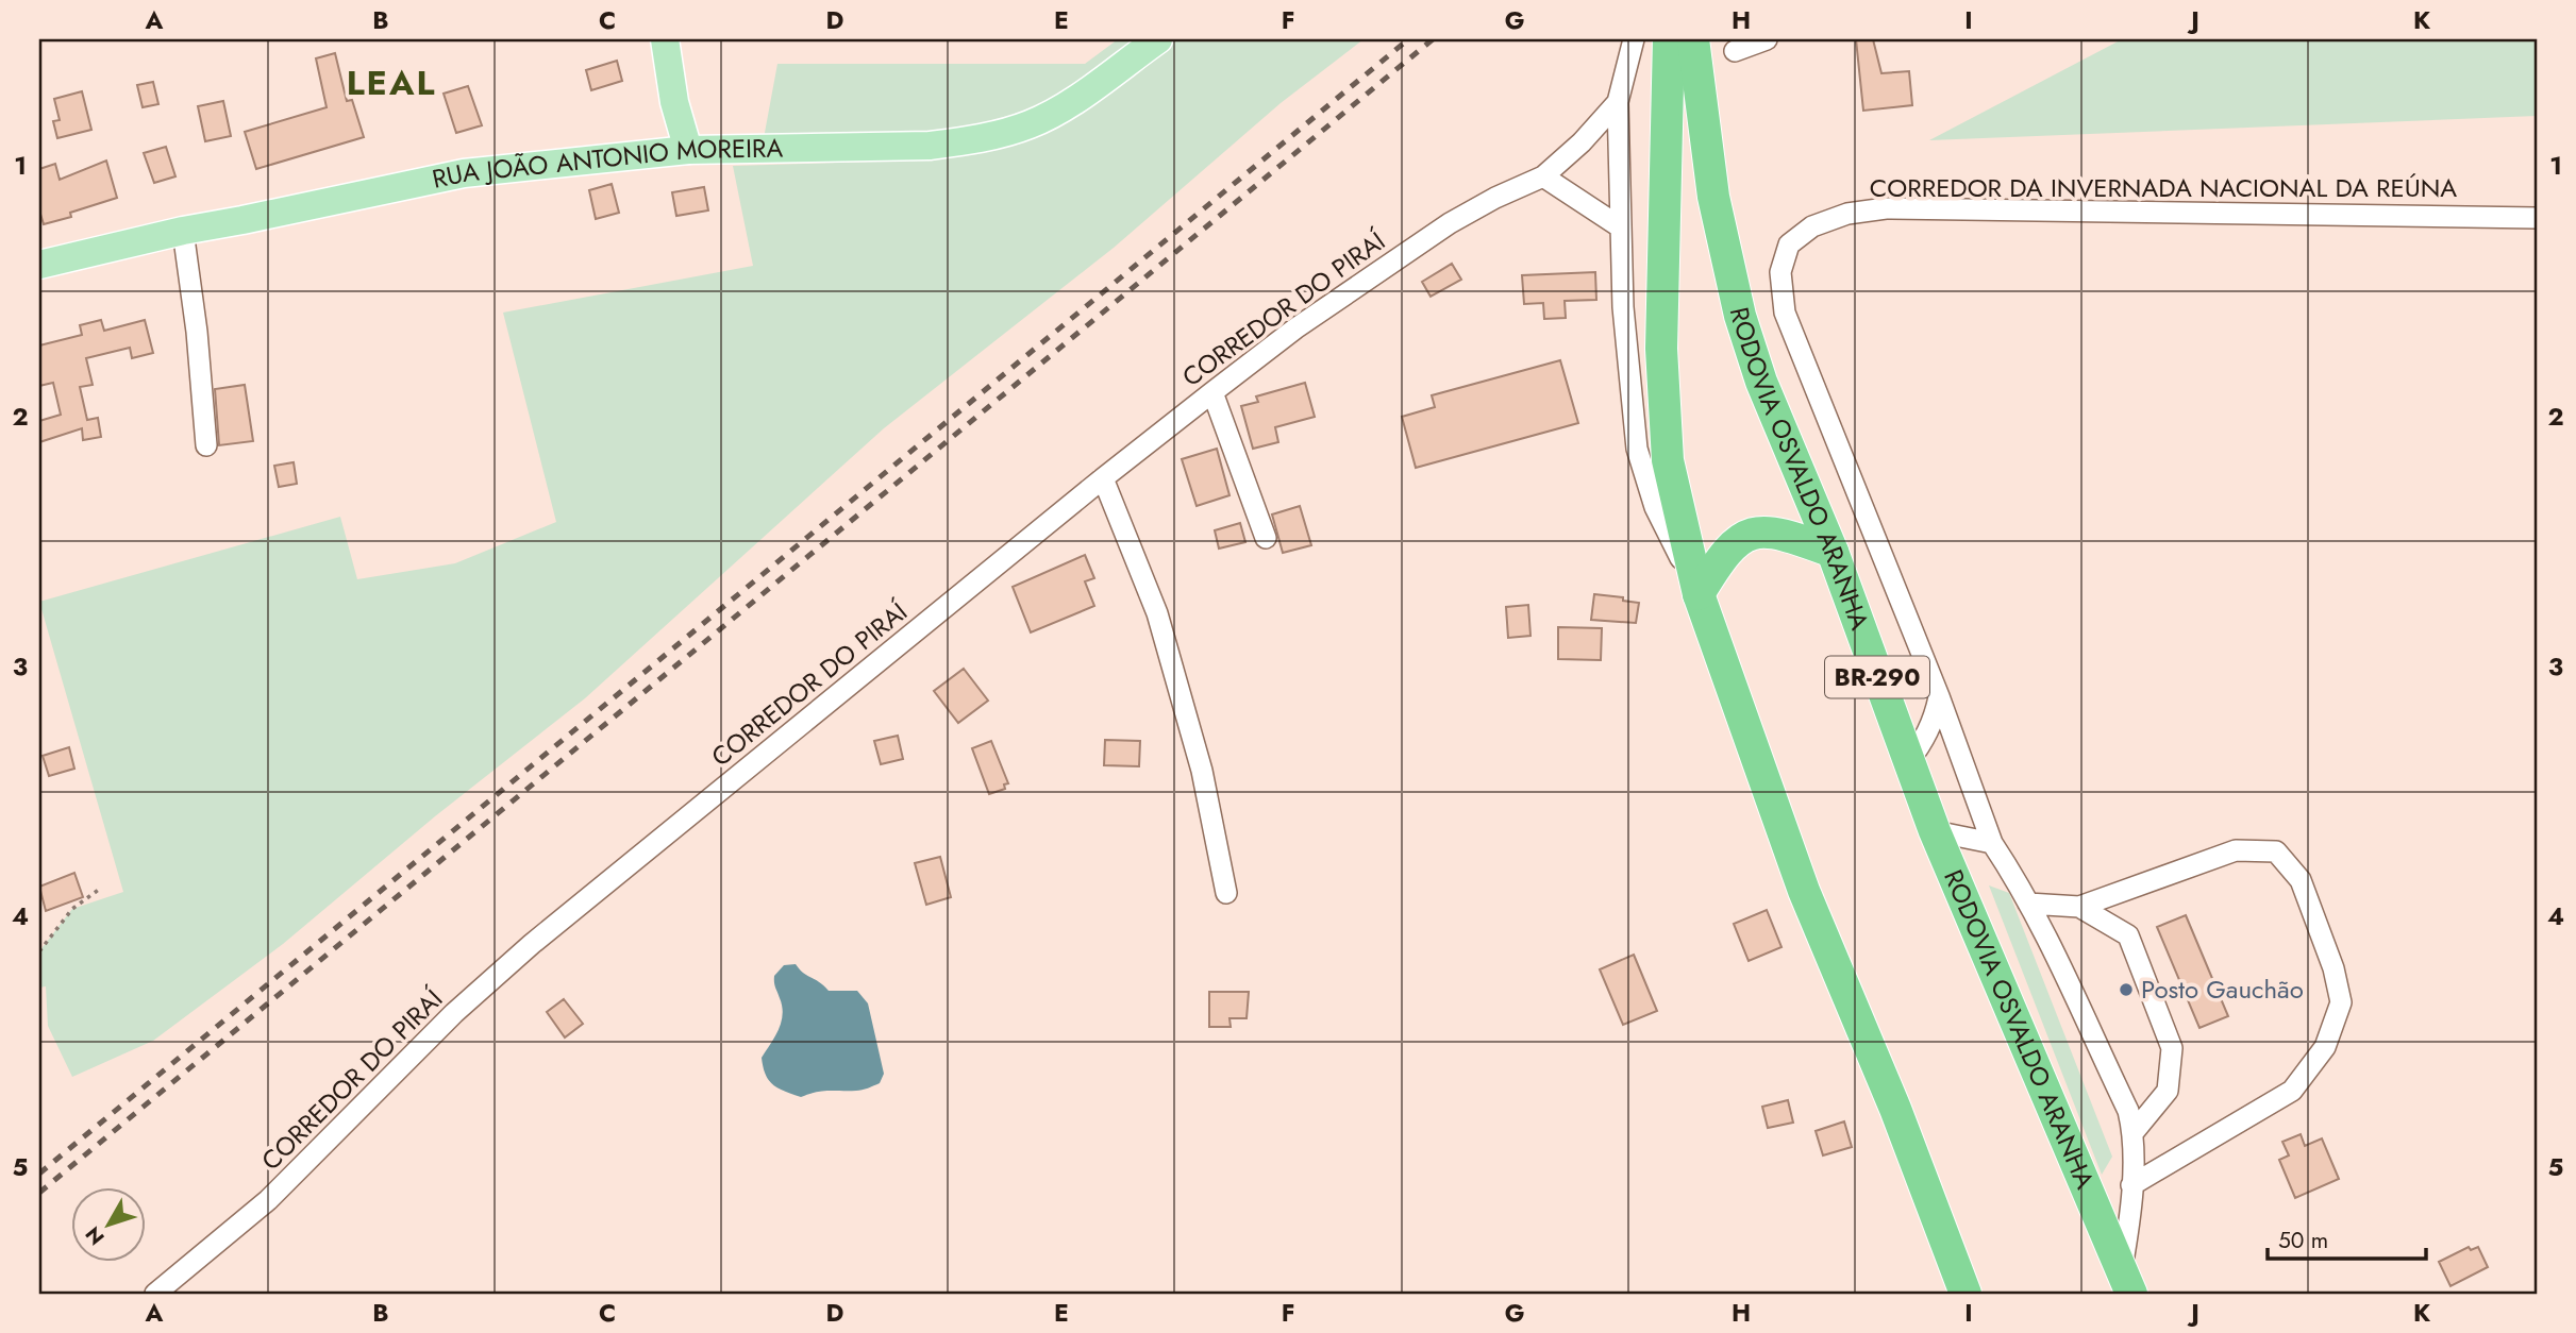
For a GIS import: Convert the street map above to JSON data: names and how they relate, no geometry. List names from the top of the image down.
{
  "streets": {
    "highway": ["RODOVIA OSVALDO ARANHA", "BR-290"],
    "main road": ["RUA JOÃO ANTONIO MOREIRA"],
    "street": ["CORREDOR DA INVERNADA NACIONAL DA REÚNA", "CORREDOR DO PIRAÍ"]
  },
  "districts": ["LEAL"],
  "places": ["Posto Gauchão"],
  "scale_bar": "50 m",
  "north": "bottom left",
  "grid": {
    "columns": [
      "A",
      "B",
      "C",
      "D",
      "E",
      "F",
      "G",
      "H",
      "I",
      "J",
      "K"
    ],
    "rows": [
      "1",
      "2",
      "3",
      "4",
      "5"
    ]
  }
}
